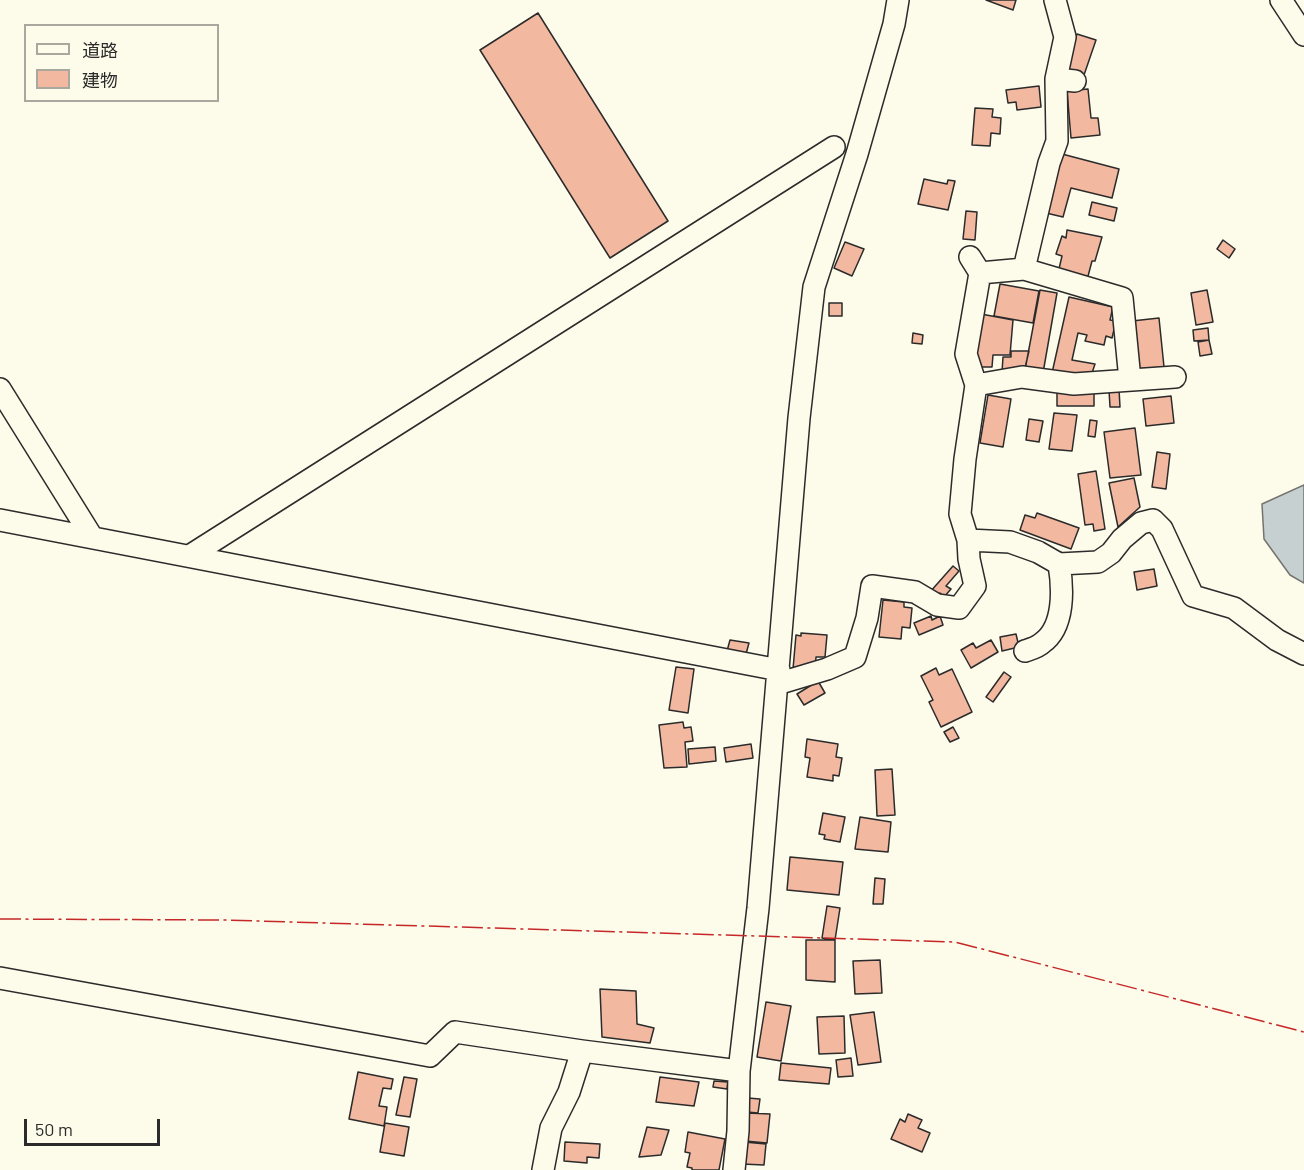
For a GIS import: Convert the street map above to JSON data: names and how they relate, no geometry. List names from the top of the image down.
{
  "legend": ["道路", "建物"],
  "scale_bar": "50 m"
}
